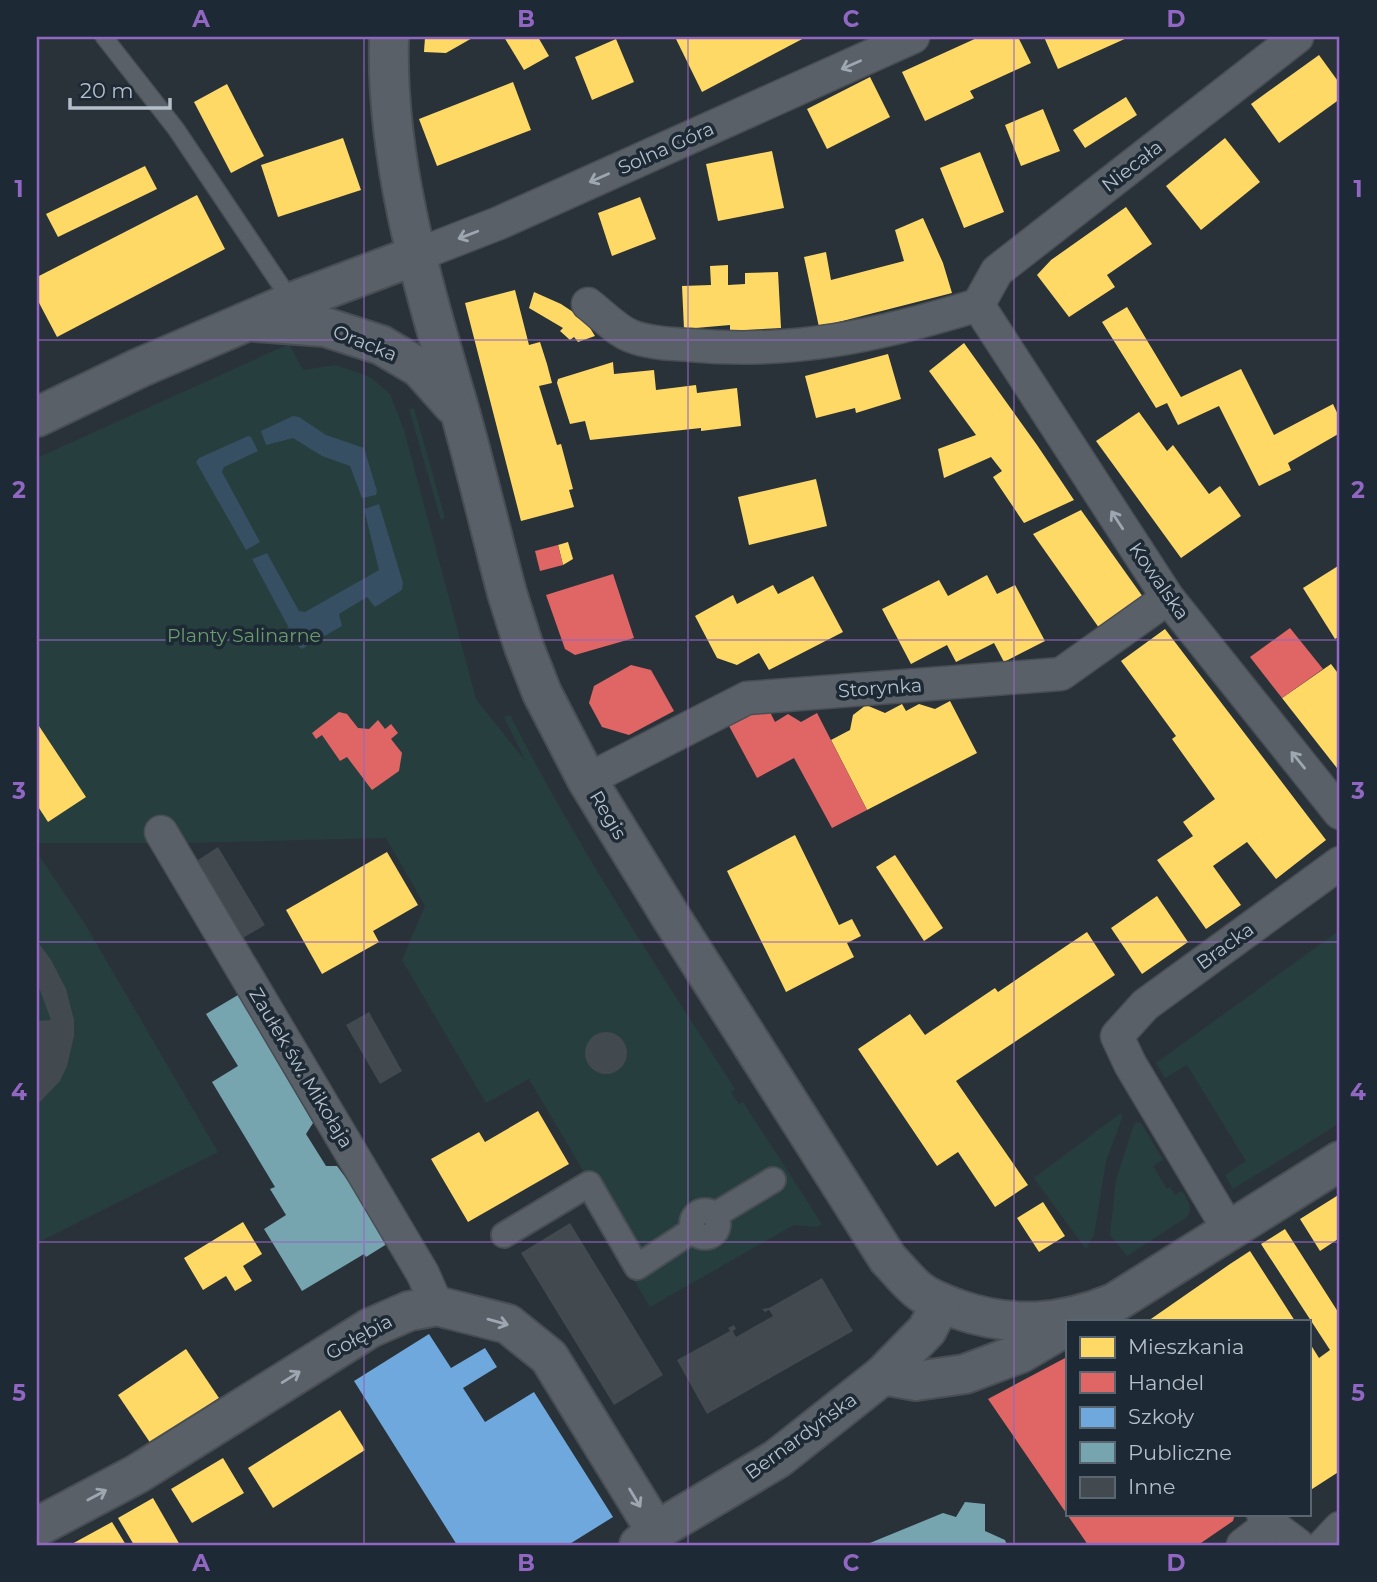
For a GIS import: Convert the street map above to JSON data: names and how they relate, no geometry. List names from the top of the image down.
{
  "streets": {
    "street": [
      "Solna Góra",
      "Niecała",
      "Oracka",
      "Kowalska",
      "Storynka",
      "Regis",
      "Bracka",
      "Zaułek św. Mikołaja",
      "Gołębia",
      "Bernardyńska"
    ]
  },
  "crossings": [
    ["Solna Góra", "Oracka"],
    ["Solna Góra", "Regis"],
    ["Niecała", "Kowalska"],
    ["Oracka", "Regis"],
    ["Kowalska", "Storynka"],
    ["Storynka", "Regis"],
    ["Regis", "Bernardyńska"],
    ["Zaułek św. Mikołaja", "Gołębia"],
    ["Gołębia", "Bernardyńska"]
  ],
  "one_way": ["Solna Góra", "Kowalska"],
  "parks": ["Planty Salinarne"],
  "legend": [
    "Mieszkania",
    "Handel",
    "Szkoły",
    "Publiczne",
    "Inne"
  ],
  "scale_bar": "20 m",
  "grid": {
    "columns": [
      "A",
      "B",
      "C",
      "D"
    ],
    "rows": [
      "1",
      "2",
      "3",
      "4",
      "5"
    ]
  }
}
